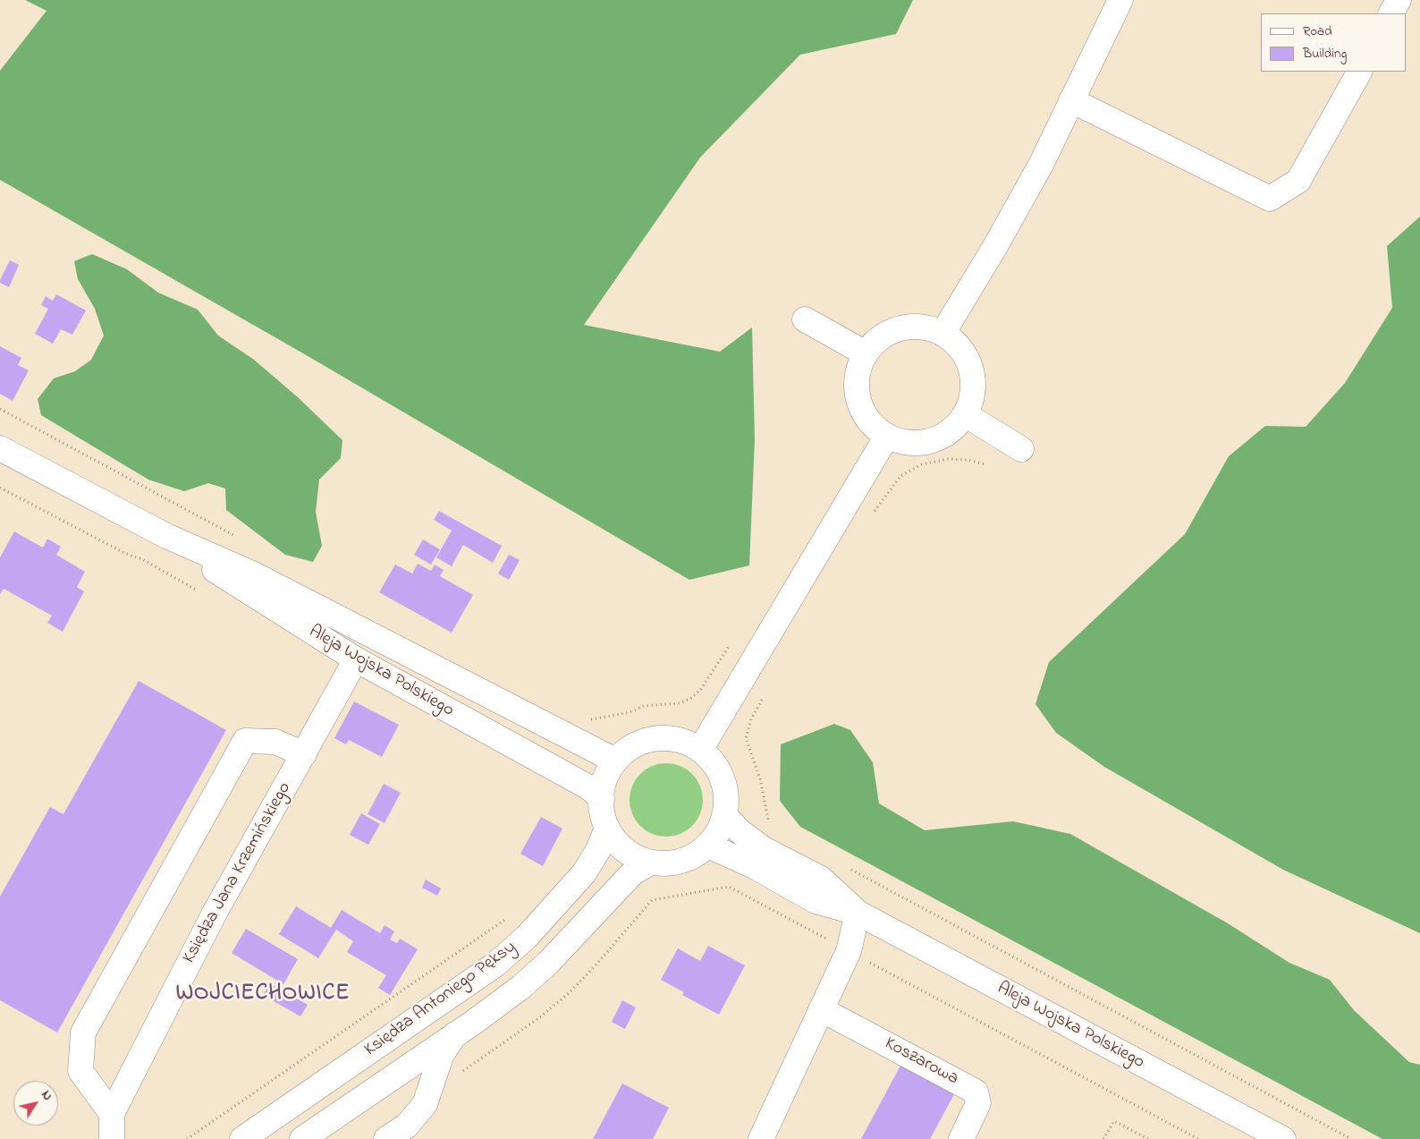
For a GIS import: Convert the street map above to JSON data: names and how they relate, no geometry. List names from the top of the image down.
{
  "streets": {
    "main road": [
      "Aleja Wojska Polskiego",
      "Księdza Jana Krzemińskiego",
      "Księdza Antoniego Pęksy",
      "Koszarowa"
    ]
  },
  "crossings": [
    ["Aleja Wojska Polskiego", "Księdza Jana Krzemińskiego"],
    ["Aleja Wojska Polskiego", "Księdza Antoniego Pęksy"]
  ],
  "districts": ["WOJCIECHOWICE"],
  "legend": ["Road", "Building"],
  "north": "top right"
}
